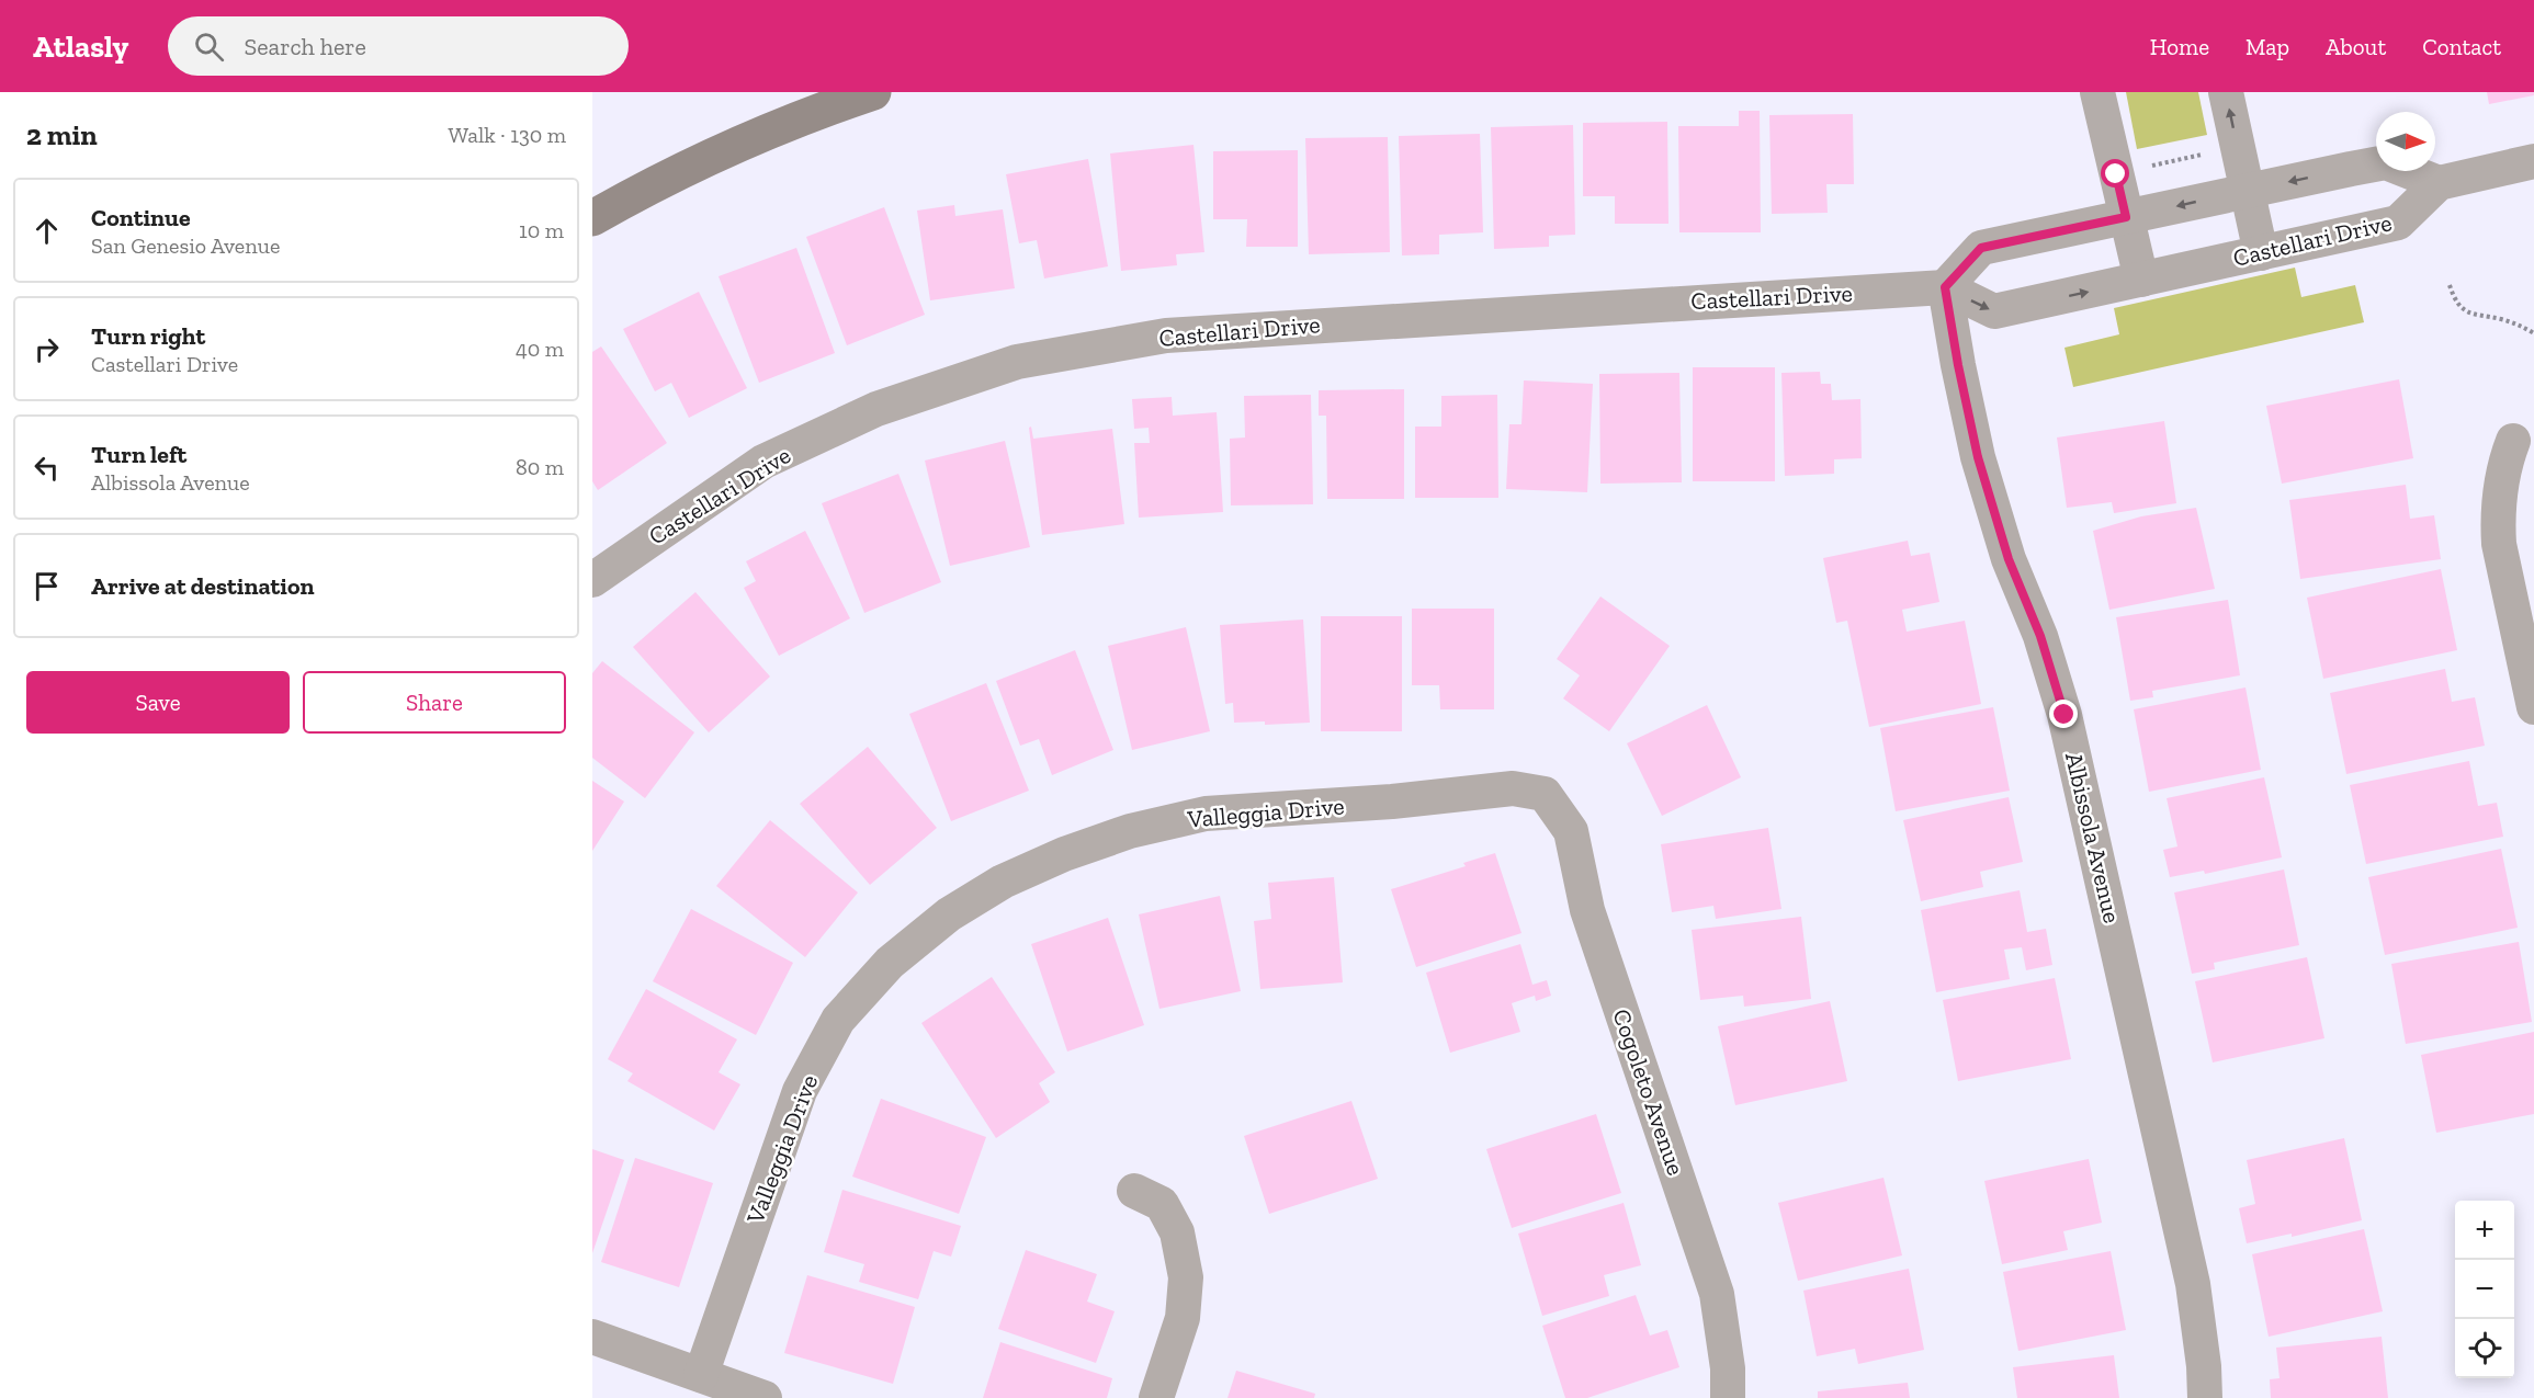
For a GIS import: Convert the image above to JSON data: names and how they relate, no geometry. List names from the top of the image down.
{
  "streets": {
    "street": [
      "Castellari Drive",
      "Valleggia Drive",
      "Albissola Avenue",
      "Cogoleto Avenue"
    ]
  },
  "crossings": [
    ["Castellari Drive", "Albissola Avenue"],
    ["Valleggia Drive", "Cogoleto Avenue"]
  ],
  "north": "right",
  "page": {
    "header": "Atlasly",
    "search": "Search here",
    "nav": [
      "Home",
      "Map",
      "About",
      "Contact"
    ],
    "heading": ["2 min", "Walk · 130 m"],
    "list": [
      ["Continue", "San Genesio Avenue", "10 m"],
      ["Turn right", "Castellari Drive", "40 m"],
      ["Turn left", "Albissola Avenue", "80 m"],
      "Arrive at destination"
    ],
    "buttons": ["Save", "Share"],
    "map_buttons": ["+", "−"]
  }
}
